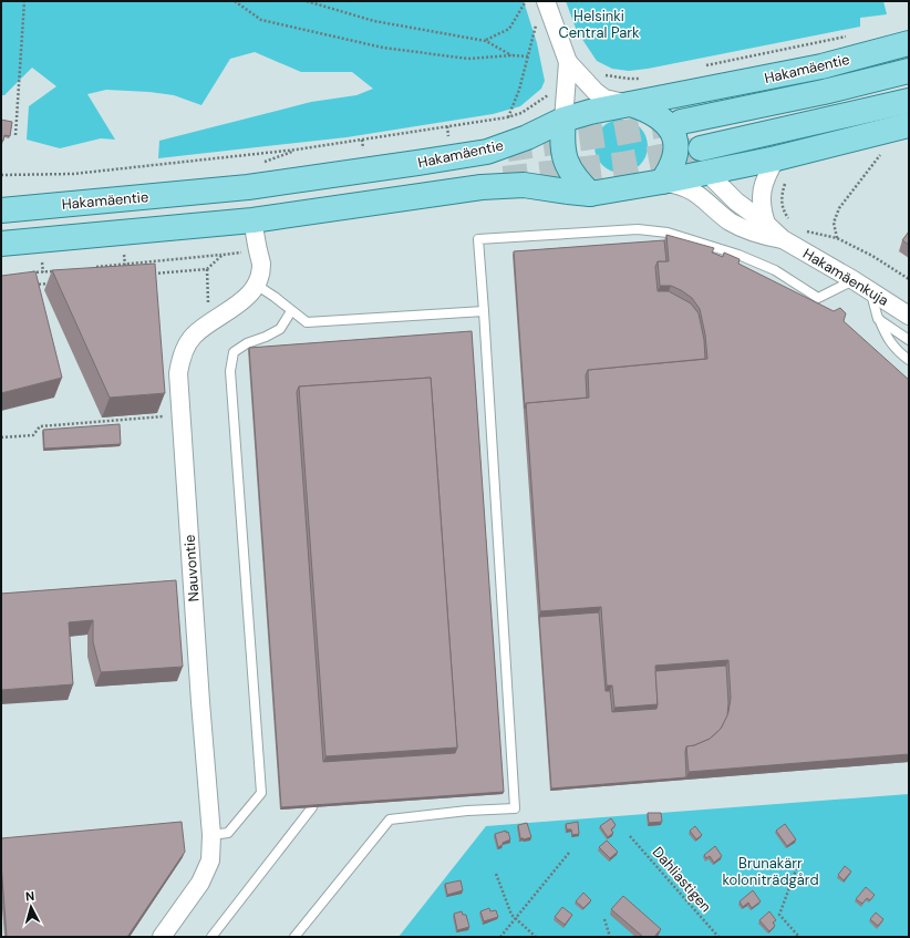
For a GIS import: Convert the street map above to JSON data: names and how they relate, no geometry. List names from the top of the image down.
{
  "streets": {
    "main road": ["Hakamäentie"],
    "street": ["Hakamäenkuja", "Nauvontie"],
    "path": ["Dahliastigen"]
  },
  "crossings": [
    ["Hakamäentie", "Hakamäenkuja"]
  ],
  "parks": ["Helsinki Central Park", "Brunakärr koloniträdgård"],
  "north": "top"
}
